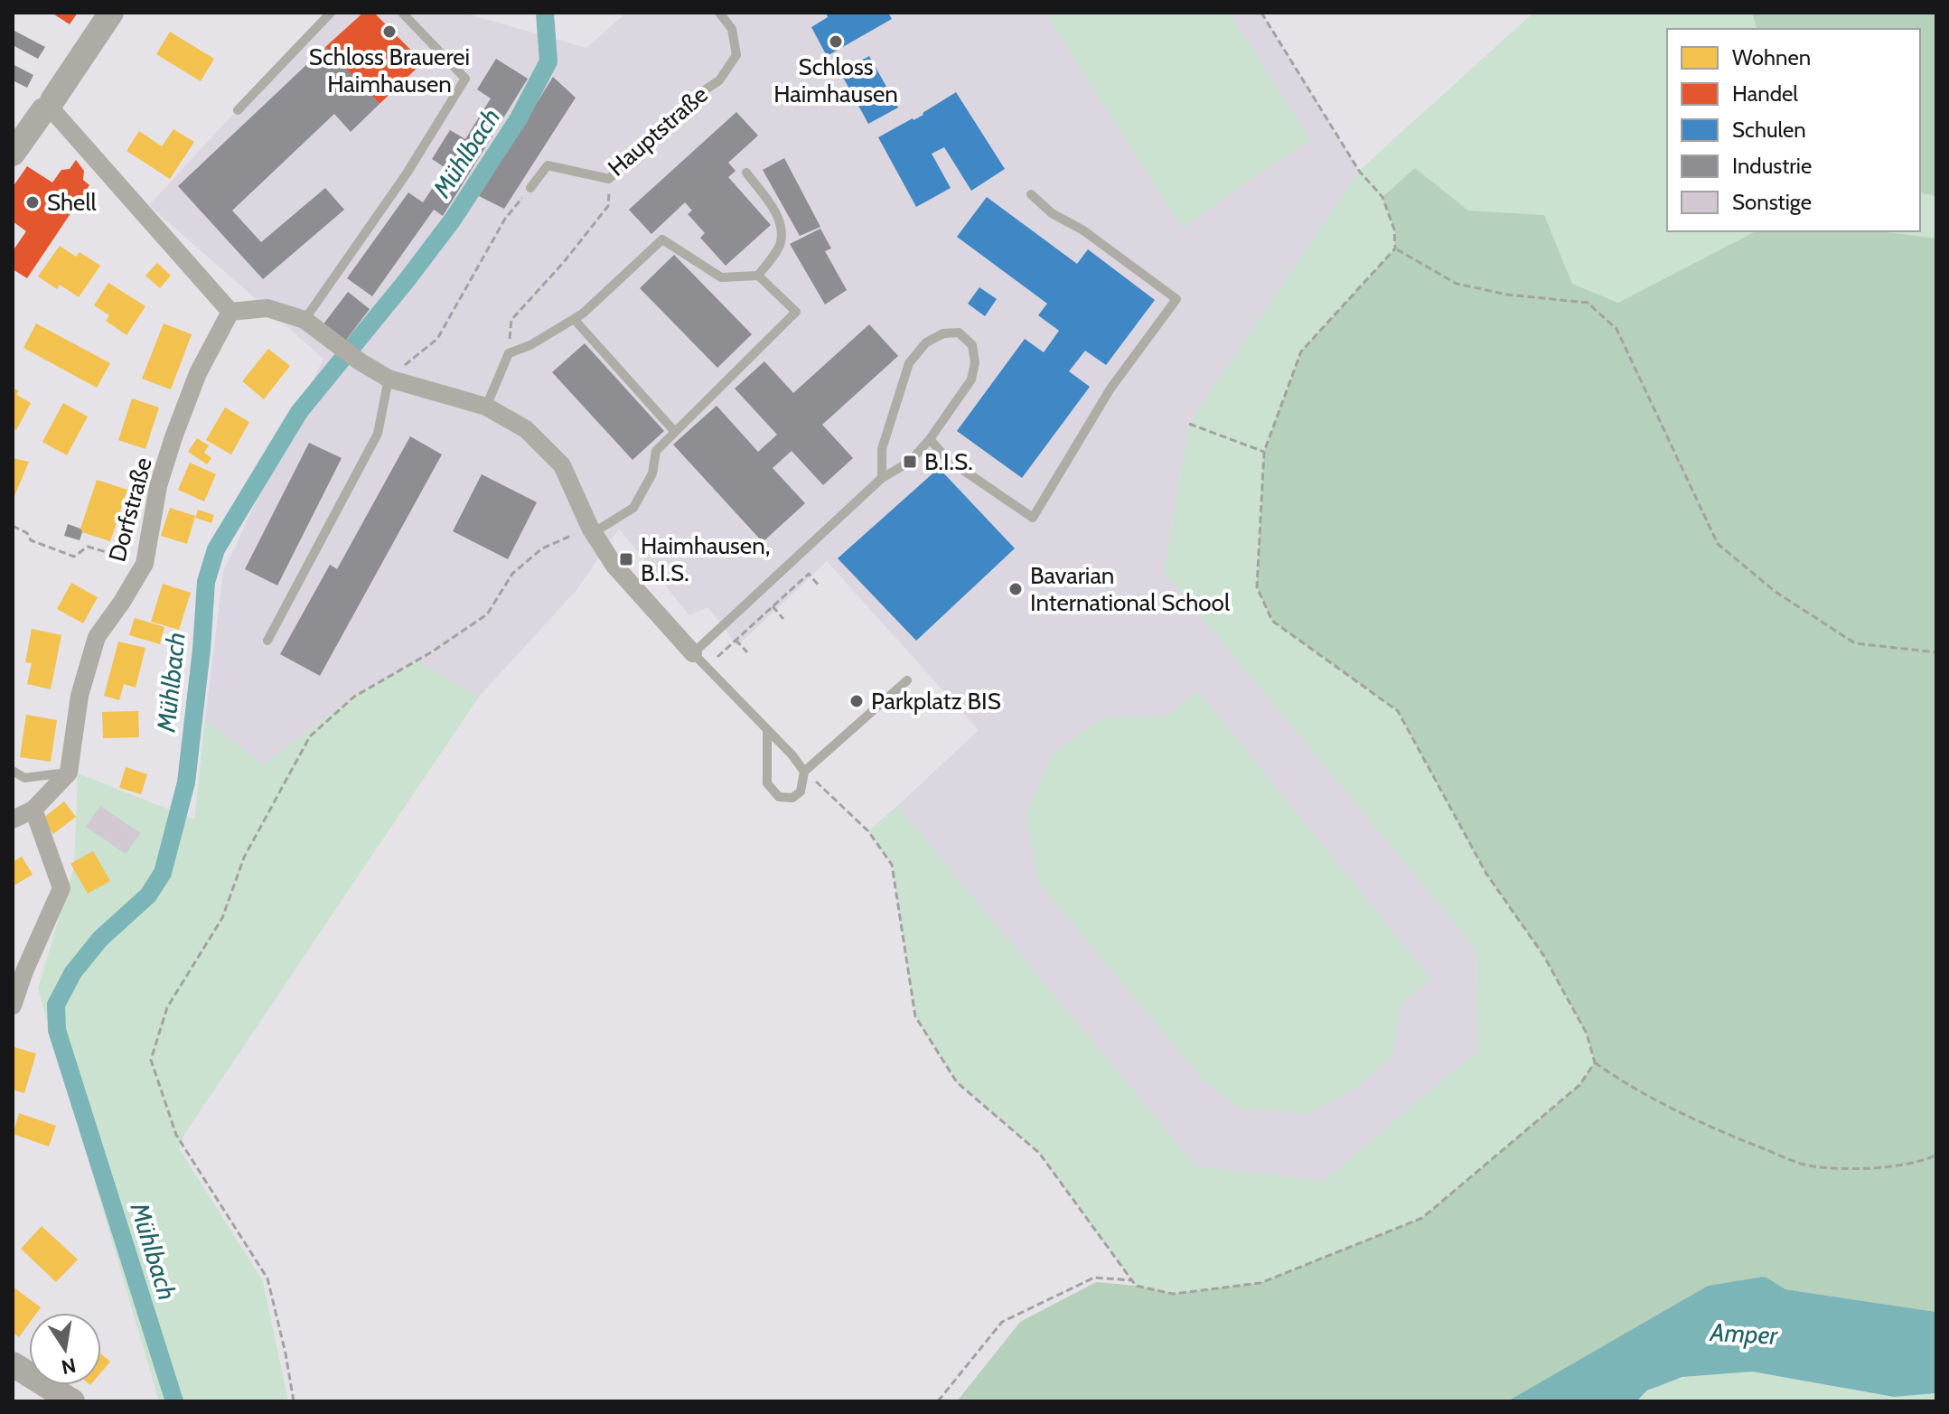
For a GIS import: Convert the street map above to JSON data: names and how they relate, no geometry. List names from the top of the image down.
{
  "streets": {
    "street": ["Dorfstraße"],
    "lane": ["Hauptstraße"]
  },
  "water": ["Mühlbach", "Amper"],
  "places": {
    "other": [
      "Schloss Brauerei Haimhausen",
      "Schloss Haimhausen",
      "Shell",
      "Bavarian International School",
      "Parkplatz BIS"
    ],
    "transit": ["B.I.S.", "Haimhausen, B.I.S."]
  },
  "legend": [
    "Wohnen",
    "Handel",
    "Schulen",
    "Industrie",
    "Sonstige"
  ],
  "north": "bottom"
}
